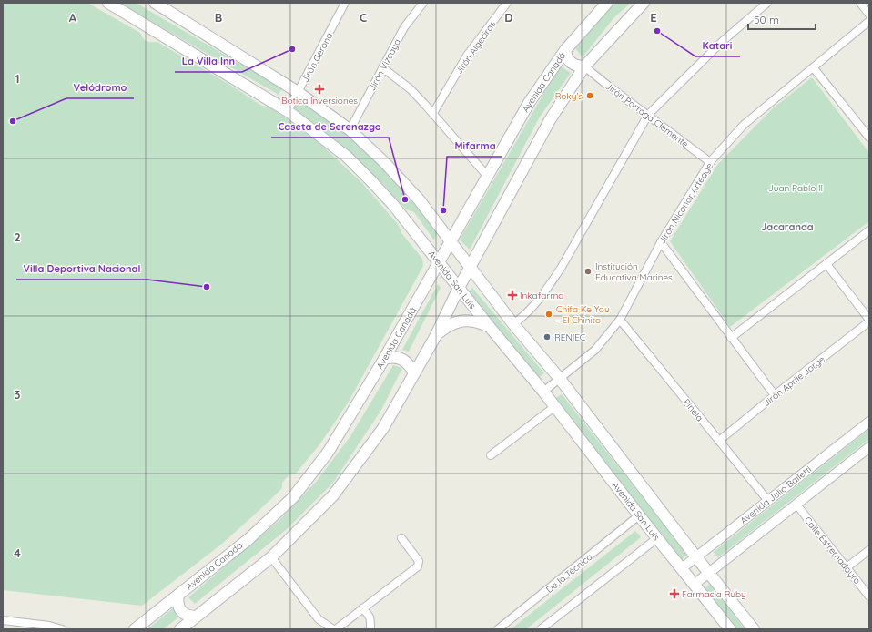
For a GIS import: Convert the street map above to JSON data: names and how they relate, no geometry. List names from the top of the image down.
{
  "streets": {
    "main road": ["Avenida Canadá", "Avenida San Luis"],
    "street": [
      "Jirón Algeciras",
      "Jirón Gerona",
      "Jirón Vizcaya",
      "Jirón Parraga Clemente",
      "Jirón Nicanor Arteage",
      "Jirón Aprile Jorge",
      "Pinela",
      "Avenida Julio Bailetti",
      "Calle Estremadoyro",
      "De la Técnica"
    ]
  },
  "crossings": [
    ["Jirón Gerona", "Avenida San Luis"],
    ["Avenida Canadá", "Avenida San Luis"],
    ["Jirón Parraga Clemente", "Jirón Nicanor Arteage"],
    ["Jirón Nicanor Arteage", "Avenida San Luis"],
    ["Jirón Nicanor Arteage", "Pinela"],
    ["Avenida San Luis", "Avenida Julio Bailetti"],
    ["Avenida San Luis", "De la Técnica"],
    ["Jirón Aprile Jorge", "Pinela"],
    ["Pinela", "Avenida Julio Bailetti"]
  ],
  "districts": ["Jacaranda"],
  "parks": ["Juan Pablo II"],
  "places": {
    "other": [
      "Katari",
      "La Villa Inn",
      "Roky's",
      "Velódromo",
      "Caseta de Serenazgo",
      "Mifarma",
      "Institución Educativa Marines",
      "Villa Deportiva Nacional",
      "Chifa Ke You - El Chinito",
      "RENIEC"
    ],
    "health": ["Botica Inversiones", "Inkafarma", "Farmacia Ruby"]
  },
  "scale_bar": "50 m",
  "grid": {
    "columns": [
      "A",
      "B",
      "C",
      "D",
      "E"
    ],
    "rows": [
      "1",
      "2",
      "3",
      "4"
    ]
  }
}
